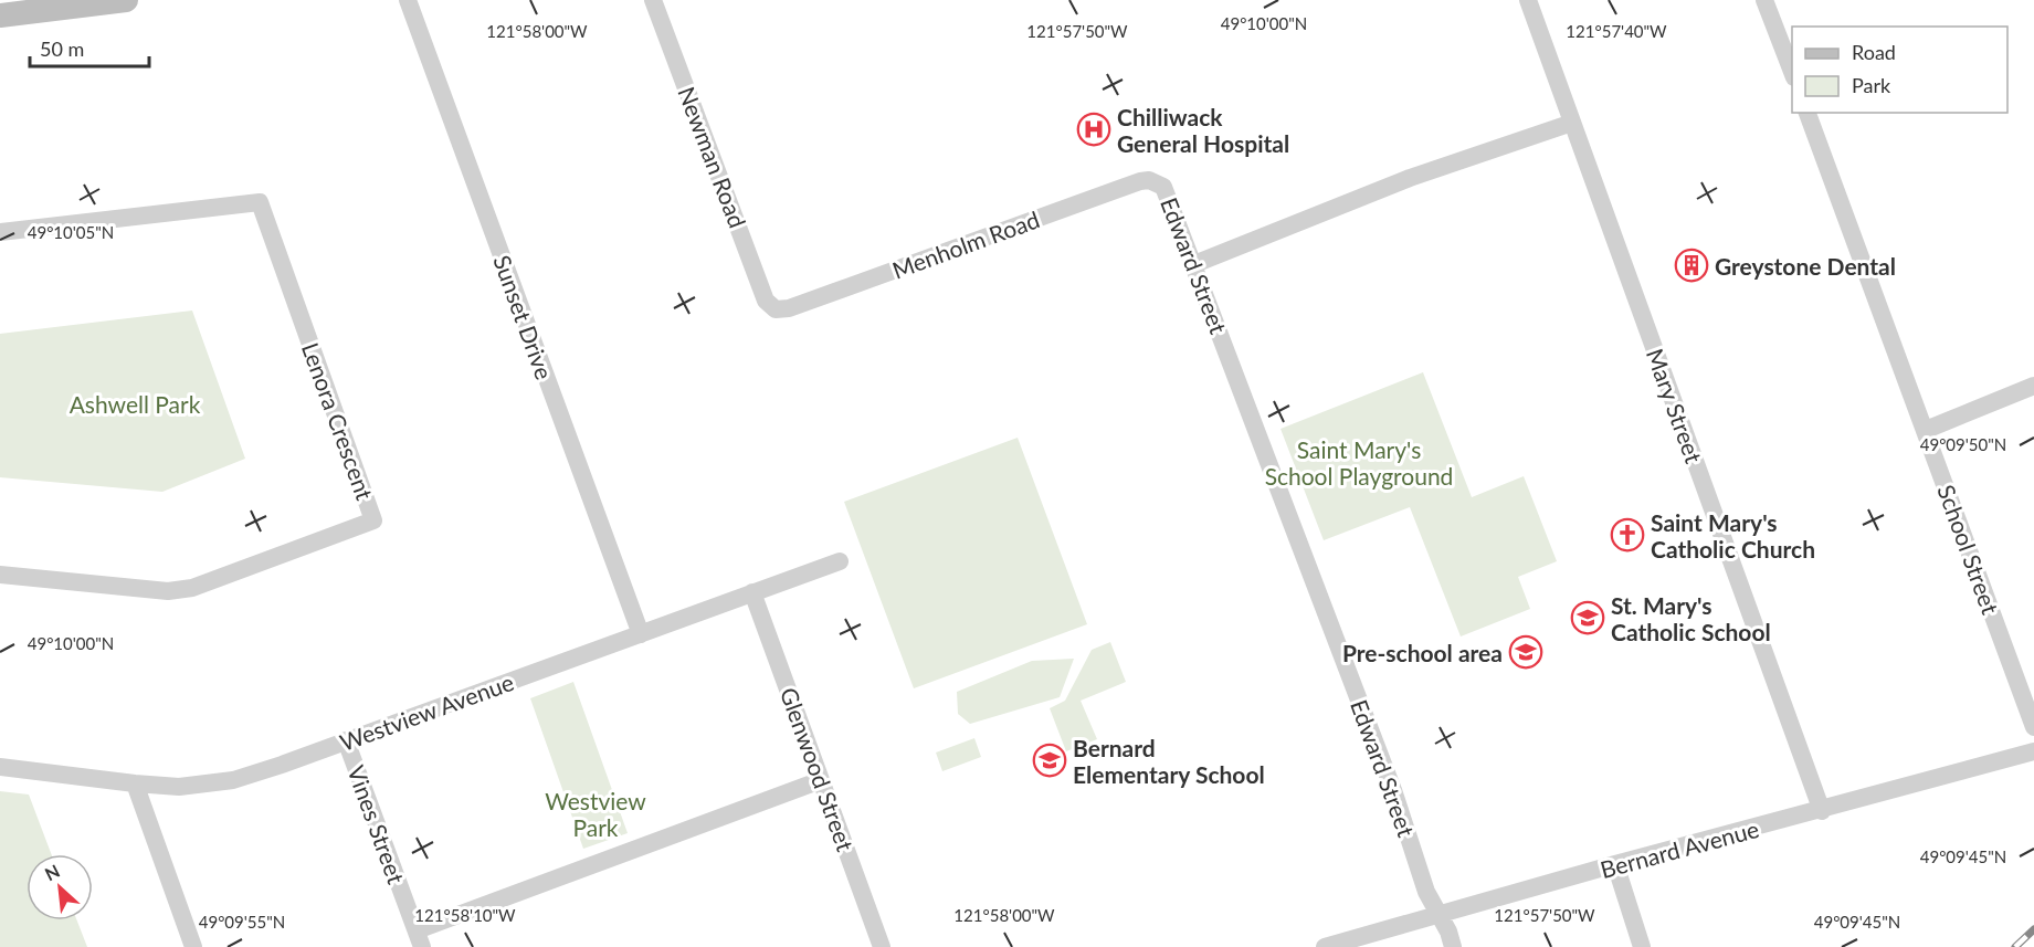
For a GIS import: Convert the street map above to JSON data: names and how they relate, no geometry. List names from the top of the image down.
{
  "streets": {
    "street": [
      "Newman Road",
      "Menholm Road",
      "Edward Street",
      "Sunset Drive",
      "Mary Street",
      "Lenora Crescent",
      "School Street",
      "Westview Avenue",
      "Glenwood Street",
      "Vines Street",
      "Bernard Avenue"
    ]
  },
  "crossings": [
    ["Newman Road", "Menholm Road"],
    ["Menholm Road", "Edward Street"],
    ["Edward Street", "Bernard Avenue"],
    ["Sunset Drive", "Westview Avenue"],
    ["Mary Street", "Bernard Avenue"],
    ["Westview Avenue", "Glenwood Street"],
    ["Westview Avenue", "Vines Street"]
  ],
  "parks": ["Ashwell Park", "Saint Mary's School Playground", "Westview Park"],
  "places": {
    "hospital": ["Chilliwack General Hospital"],
    "building": ["Greystone Dental"],
    "church": ["Saint Mary's Catholic Church"],
    "school or university": ["St. Mary's Catholic School", "Pre-school area", "Bernard Elementary School"]
  },
  "legend": ["Road", "Park"],
  "scale_bar": "50 m",
  "north": "top left",
  "coordinates": [
    "49°10'00\"N",
    "121°58'00\"W",
    "121°57'50\"W",
    "121°57'40\"W",
    "49°10'05\"N",
    "49°09'50\"N",
    "49°09'45\"N",
    "121°58'10\"W",
    "49°09'55\"N"
  ]
}
